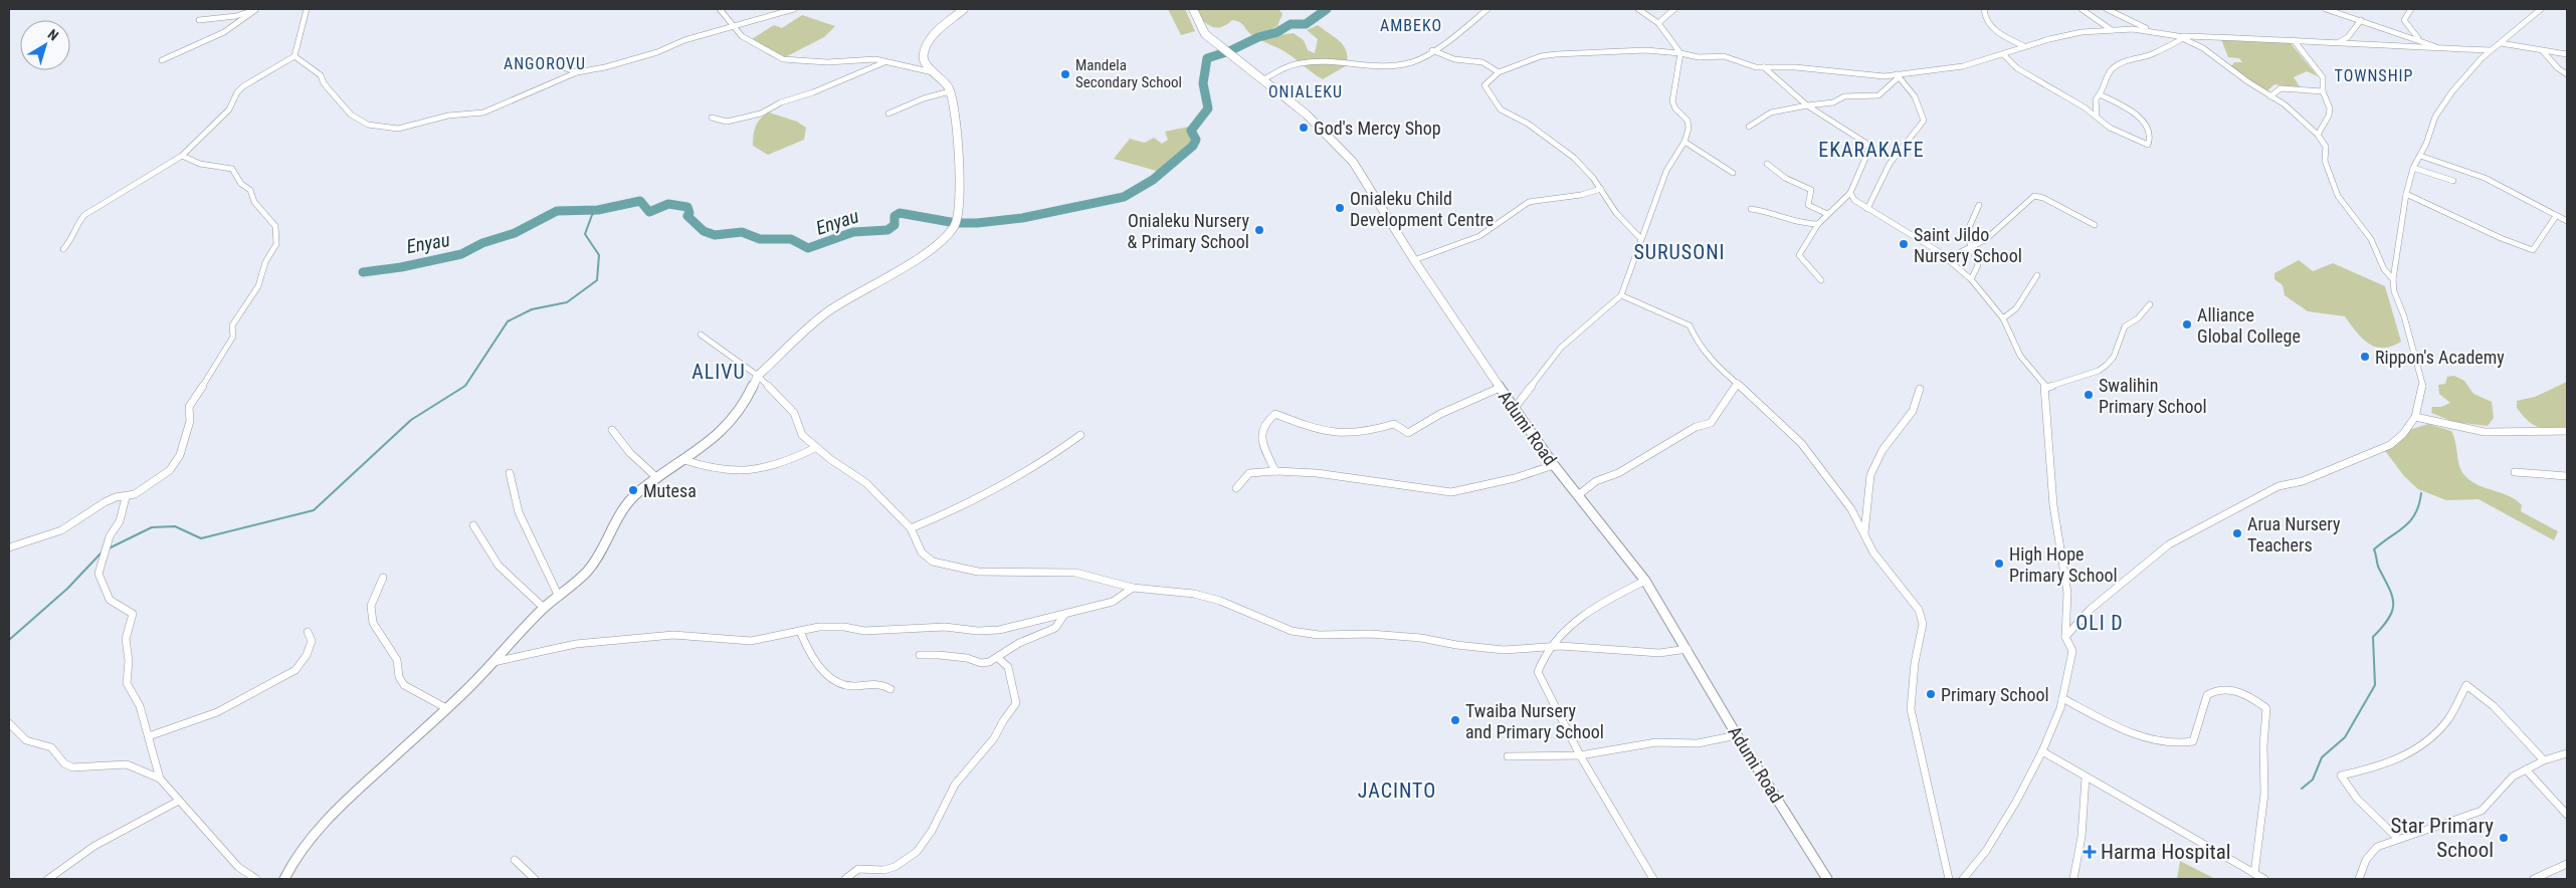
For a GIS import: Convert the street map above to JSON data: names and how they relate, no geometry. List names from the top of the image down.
{
  "streets": {
    "street": ["Adumi Road"]
  },
  "districts": [
    "AMBEKO",
    "ANGOROVU",
    "TOWNSHIP",
    "ONIALEKU",
    "EKARAKAFE",
    "SURUSONI",
    "ALIVU",
    "OLI D",
    "JACINTO"
  ],
  "water": ["Enyau"],
  "places": {
    "other": [
      "Mandela Secondary School",
      "God's Mercy Shop",
      "Onialeku Child Development Centre",
      "Onialeku Nursery & Primary School",
      "Saint Jildo Nursery School",
      "Alliance Global College",
      "Rippon's Academy",
      "Swalihin Primary School",
      "Mutesa",
      "Arua Nursery Teachers",
      "High Hope Primary School",
      "Primary School",
      "Twaiba Nursery and Primary School",
      "Star Primary School"
    ],
    "health": ["Harma Hospital"]
  },
  "north": "top right"
}
